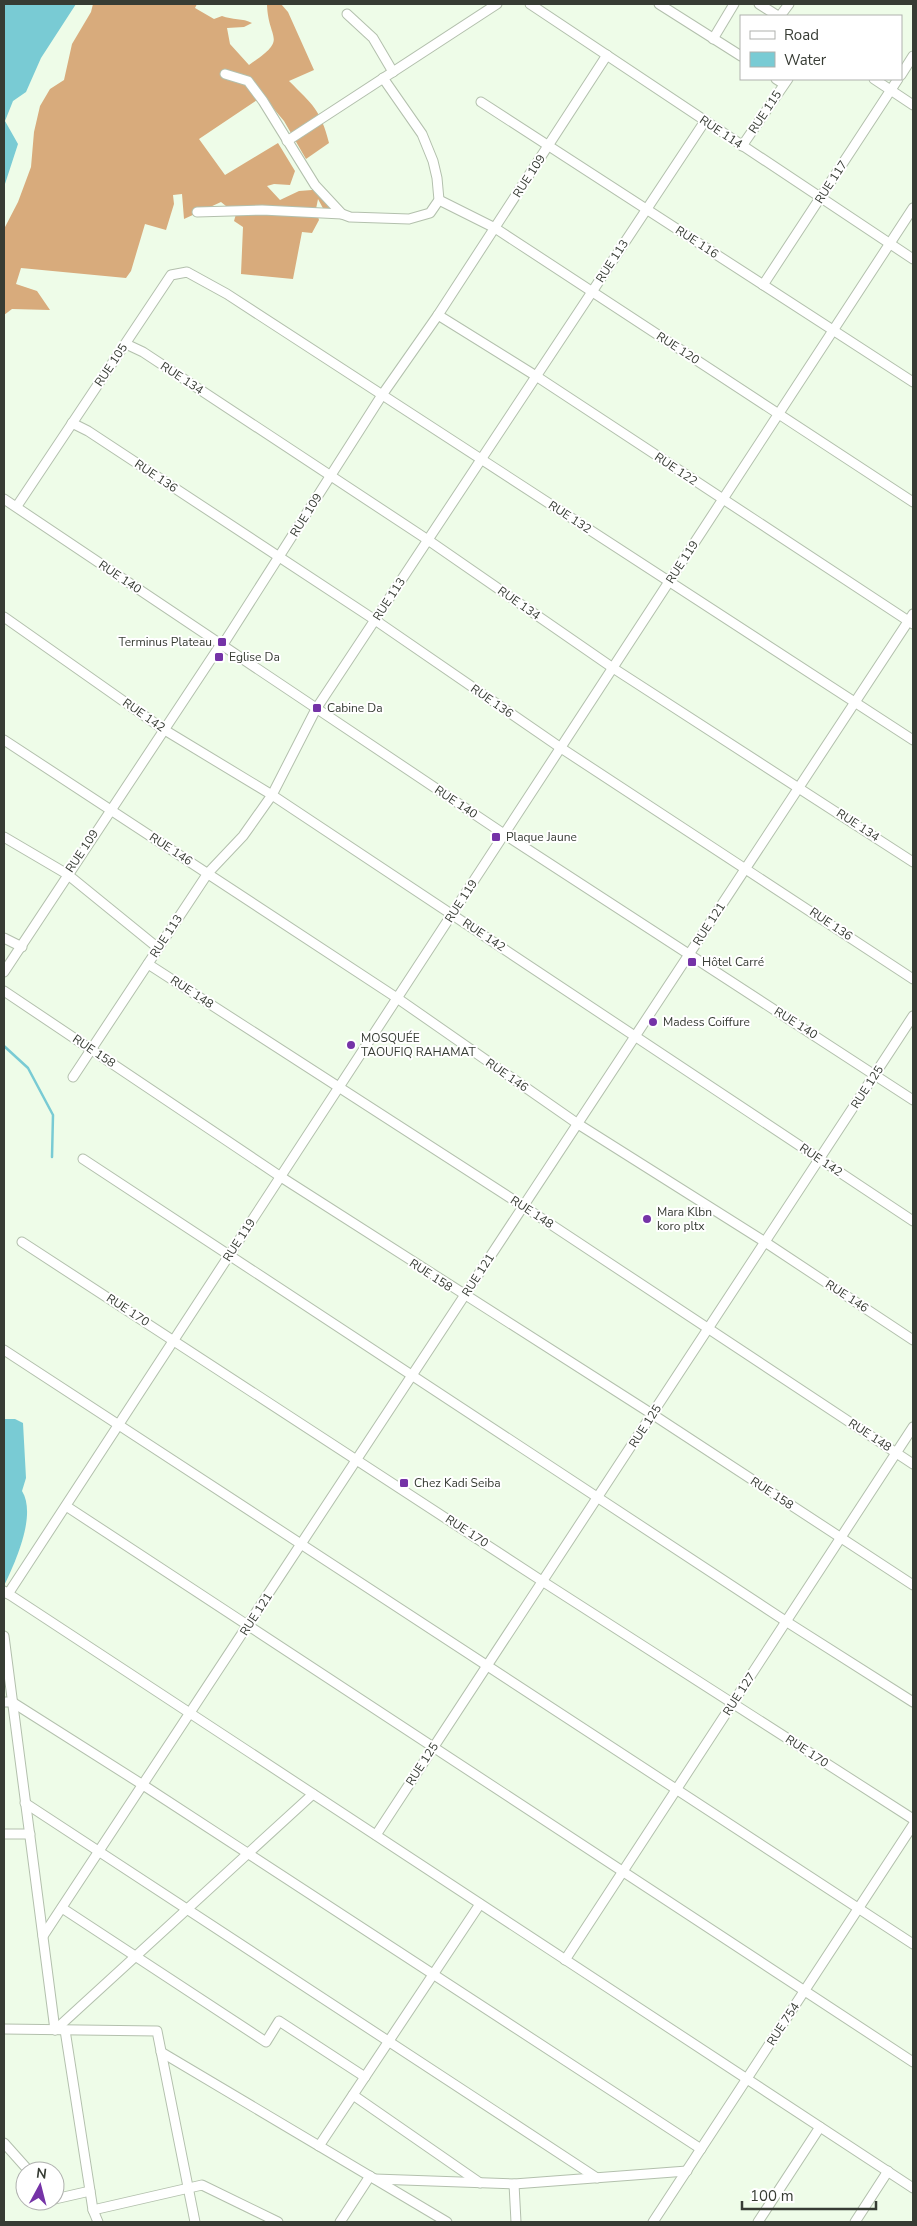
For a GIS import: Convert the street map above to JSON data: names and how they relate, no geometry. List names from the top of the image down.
{
  "streets": {
    "street": [
      "RUE 115",
      "RUE 114",
      "RUE 109",
      "RUE 117",
      "RUE 116",
      "RUE 113",
      "RUE 120",
      "RUE 105",
      "RUE 134",
      "RUE 122",
      "RUE 136",
      "RUE 132",
      "RUE 119",
      "RUE 140",
      "RUE 142",
      "RUE 146",
      "RUE 121",
      "RUE 148",
      "RUE 158",
      "RUE 125",
      "RUE 170",
      "RUE 127",
      "RUE 754"
    ]
  },
  "crossings": [
    ["RUE 115", "RUE 114"],
    ["RUE 114", "RUE 109"],
    ["RUE 114", "RUE 117"],
    ["RUE 114", "RUE 113"],
    ["RUE 114", "RUE 119"],
    ["RUE 109", "RUE 116"],
    ["RUE 109", "RUE 120"],
    ["RUE 109", "RUE 134"],
    ["RUE 109", "RUE 122"],
    ["RUE 109", "RUE 136"],
    ["RUE 109", "RUE 132"],
    ["RUE 109", "RUE 140"],
    ["RUE 109", "RUE 142"],
    ["RUE 109", "RUE 146"],
    ["RUE 117", "RUE 116"],
    ["RUE 116", "RUE 113"],
    ["RUE 116", "RUE 119"],
    ["RUE 113", "RUE 120"],
    ["RUE 113", "RUE 134"],
    ["RUE 113", "RUE 122"],
    ["RUE 113", "RUE 136"],
    ["RUE 113", "RUE 132"],
    ["RUE 113", "RUE 140"],
    ["RUE 113", "RUE 142"],
    ["RUE 113", "RUE 146"],
    ["RUE 113", "RUE 148"],
    ["RUE 113", "RUE 158"],
    ["RUE 120", "RUE 119"],
    ["RUE 105", "RUE 134"],
    ["RUE 105", "RUE 136"],
    ["RUE 105", "RUE 132"],
    ["RUE 105", "RUE 140"],
    ["RUE 134", "RUE 119"],
    ["RUE 134", "RUE 121"],
    ["RUE 122", "RUE 119"],
    ["RUE 122", "RUE 121"],
    ["RUE 136", "RUE 119"],
    ["RUE 136", "RUE 121"],
    ["RUE 132", "RUE 119"],
    ["RUE 132", "RUE 121"],
    ["RUE 119", "RUE 140"],
    ["RUE 119", "RUE 142"],
    ["RUE 119", "RUE 146"],
    ["RUE 119", "RUE 148"],
    ["RUE 119", "RUE 158"],
    ["RUE 119", "RUE 170"],
    ["RUE 140", "RUE 121"],
    ["RUE 140", "RUE 125"],
    ["RUE 142", "RUE 121"],
    ["RUE 142", "RUE 125"],
    ["RUE 146", "RUE 121"],
    ["RUE 146", "RUE 125"],
    ["RUE 121", "RUE 148"],
    ["RUE 121", "RUE 158"],
    ["RUE 121", "RUE 170"],
    ["RUE 148", "RUE 125"],
    ["RUE 148", "RUE 127"],
    ["RUE 158", "RUE 125"],
    ["RUE 158", "RUE 127"],
    ["RUE 125", "RUE 170"],
    ["RUE 170", "RUE 127"]
  ],
  "places": {
    "transit": [
      "Terminus Plateau",
      "Eglise Da",
      "Cabine Da",
      "Plaque Jaune",
      "Hôtel Carré",
      "Chez Kadi Seiba"
    ],
    "other": ["Madess Coiffure", "MOSQUÉE TAOUFIQ RAHAMAT", "Mara Klbn koro pltx"]
  },
  "legend": ["Road", "Water"],
  "scale_bar": "100 m",
  "north": "top"
}
